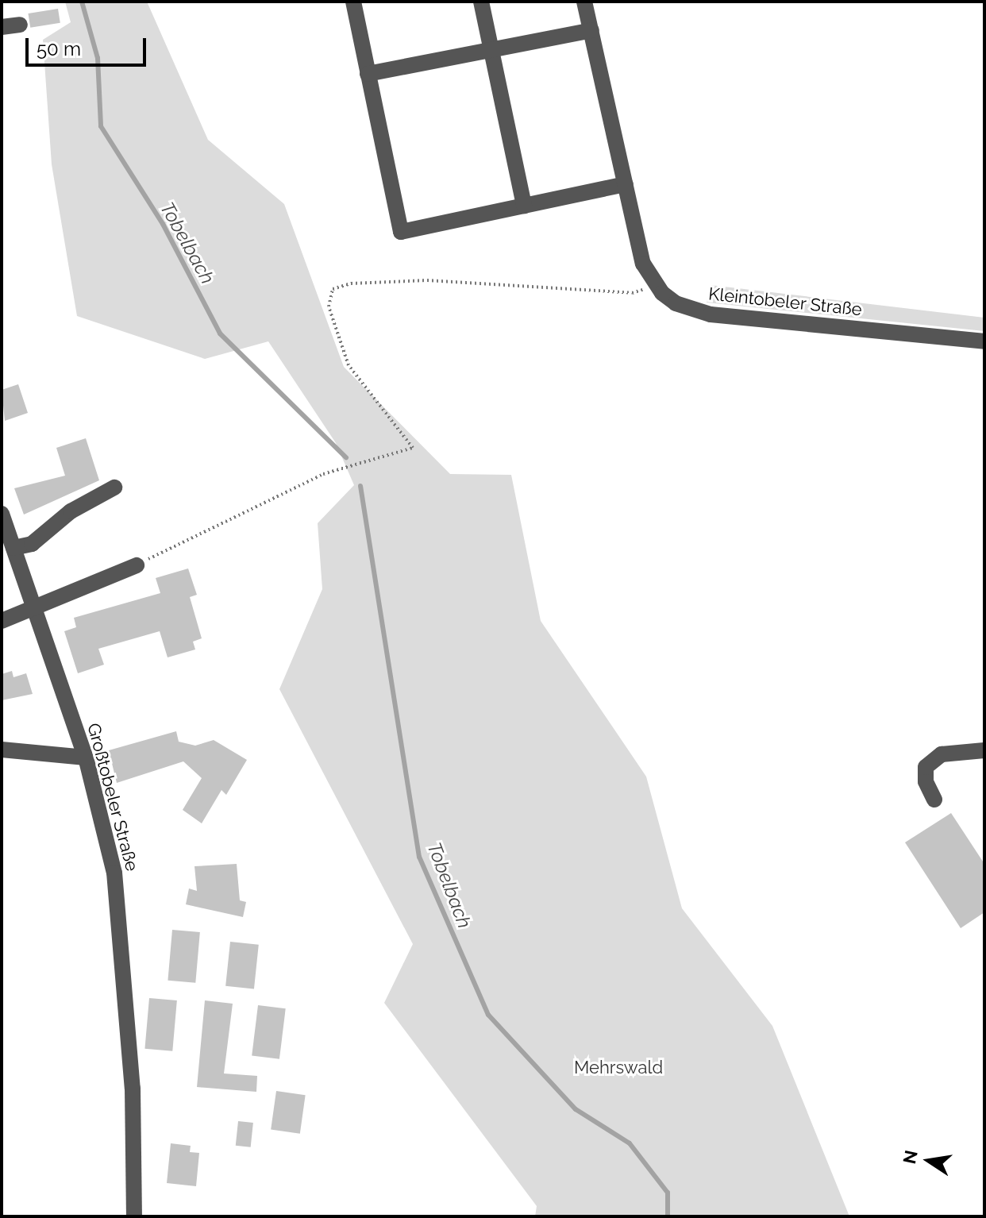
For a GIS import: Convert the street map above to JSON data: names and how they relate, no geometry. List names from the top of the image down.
{
  "streets": {
    "street": ["Kleintobeler Straße", "Großtobeler Straße"]
  },
  "water": ["Tobelbach"],
  "parks": ["Mehrswald"],
  "scale_bar": "50 m",
  "north": "left"
}
